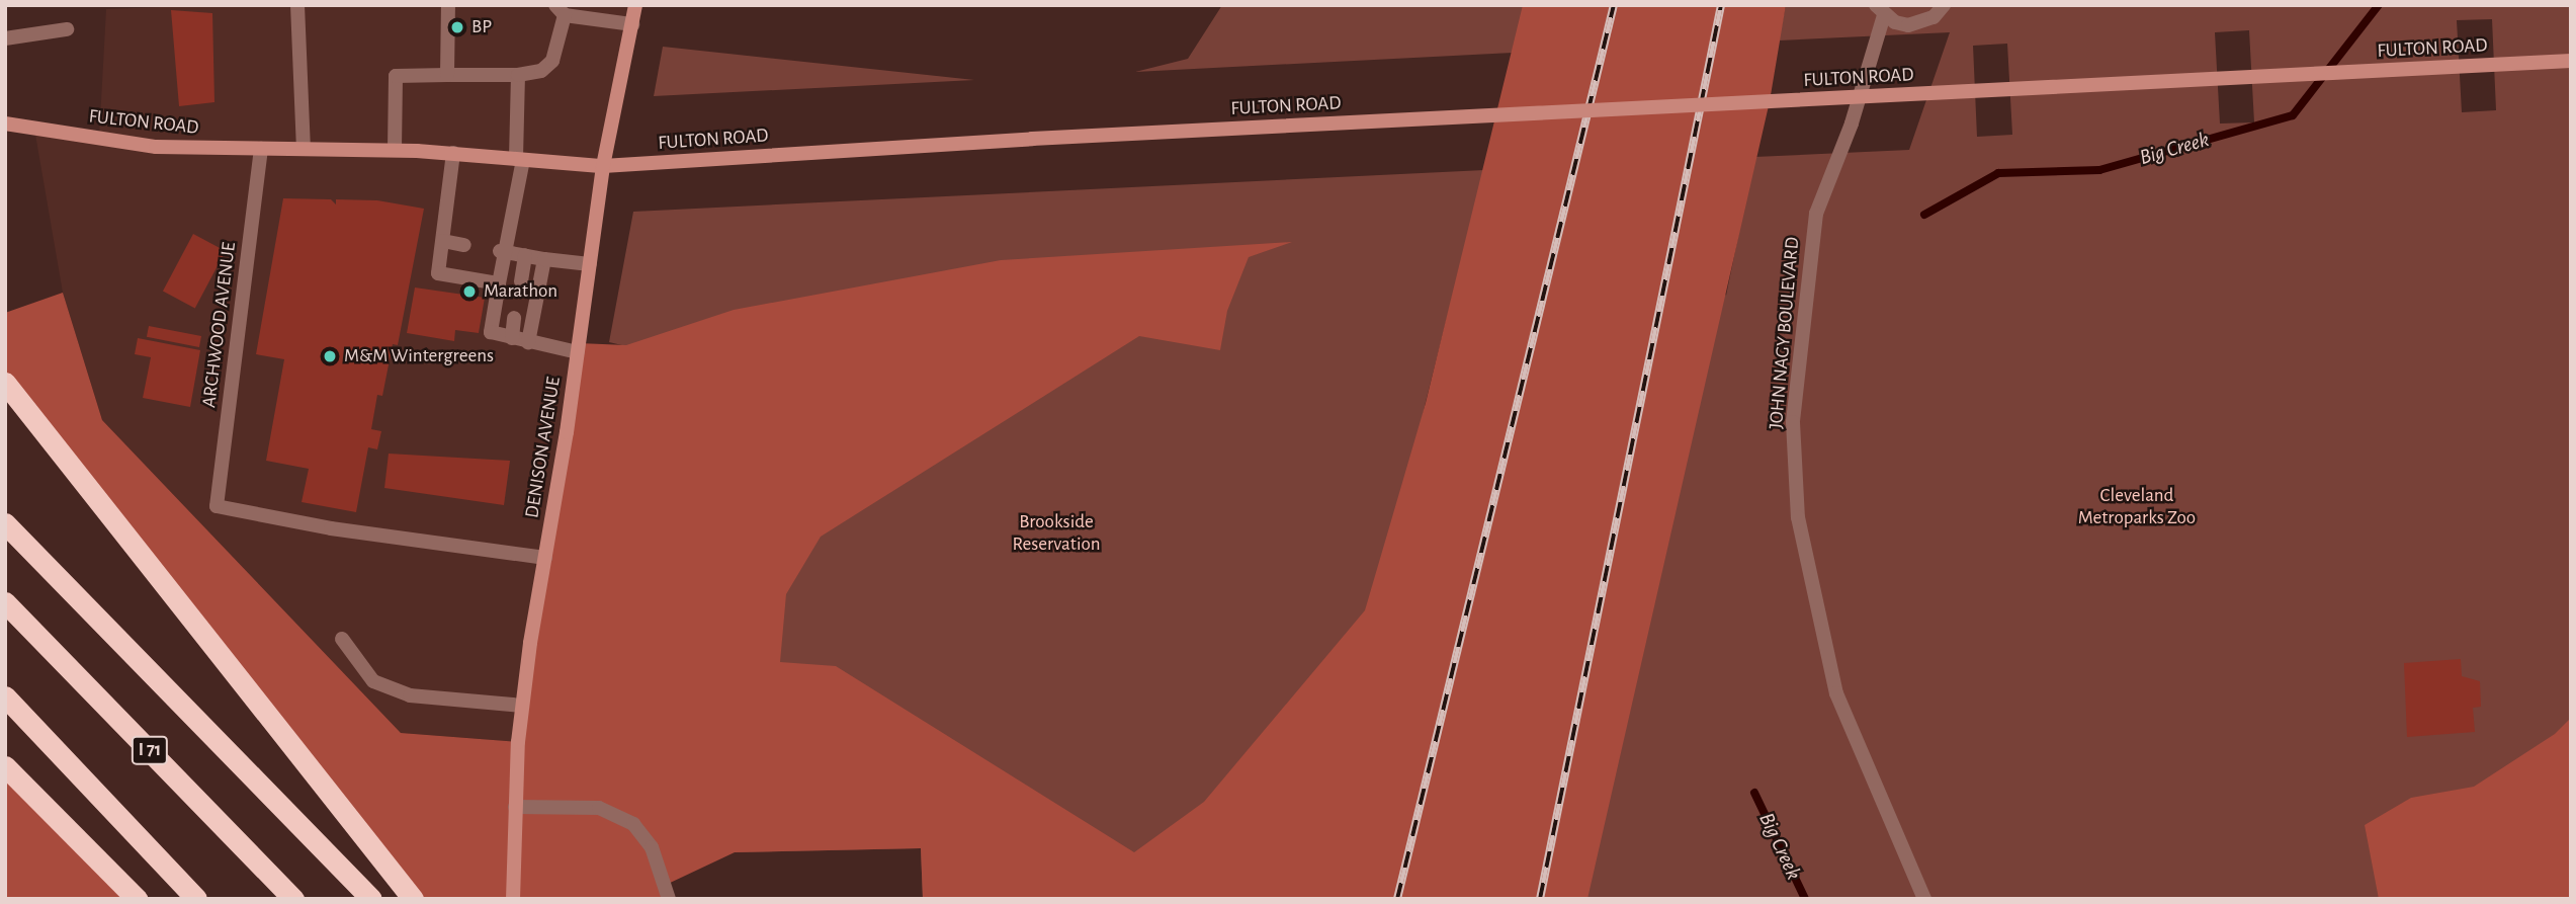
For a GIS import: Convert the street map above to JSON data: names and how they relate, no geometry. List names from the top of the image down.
{
  "streets": {
    "highway": ["I 71"],
    "main road": ["FULTON ROAD", "DENISON AVENUE"],
    "street": ["ARCHWOOD AVENUE", "JOHN NAGY BOULEVARD"]
  },
  "crossings": [
    ["FULTON ROAD", "ARCHWOOD AVENUE"],
    ["FULTON ROAD", "DENISON AVENUE"],
    ["ARCHWOOD AVENUE", "DENISON AVENUE"]
  ],
  "water": ["Big Creek"],
  "parks": ["Cleveland Metroparks Zoo", "Brookside Reservation"],
  "places": ["BP", "Marathon", "M&M Wintergreens"]
}
